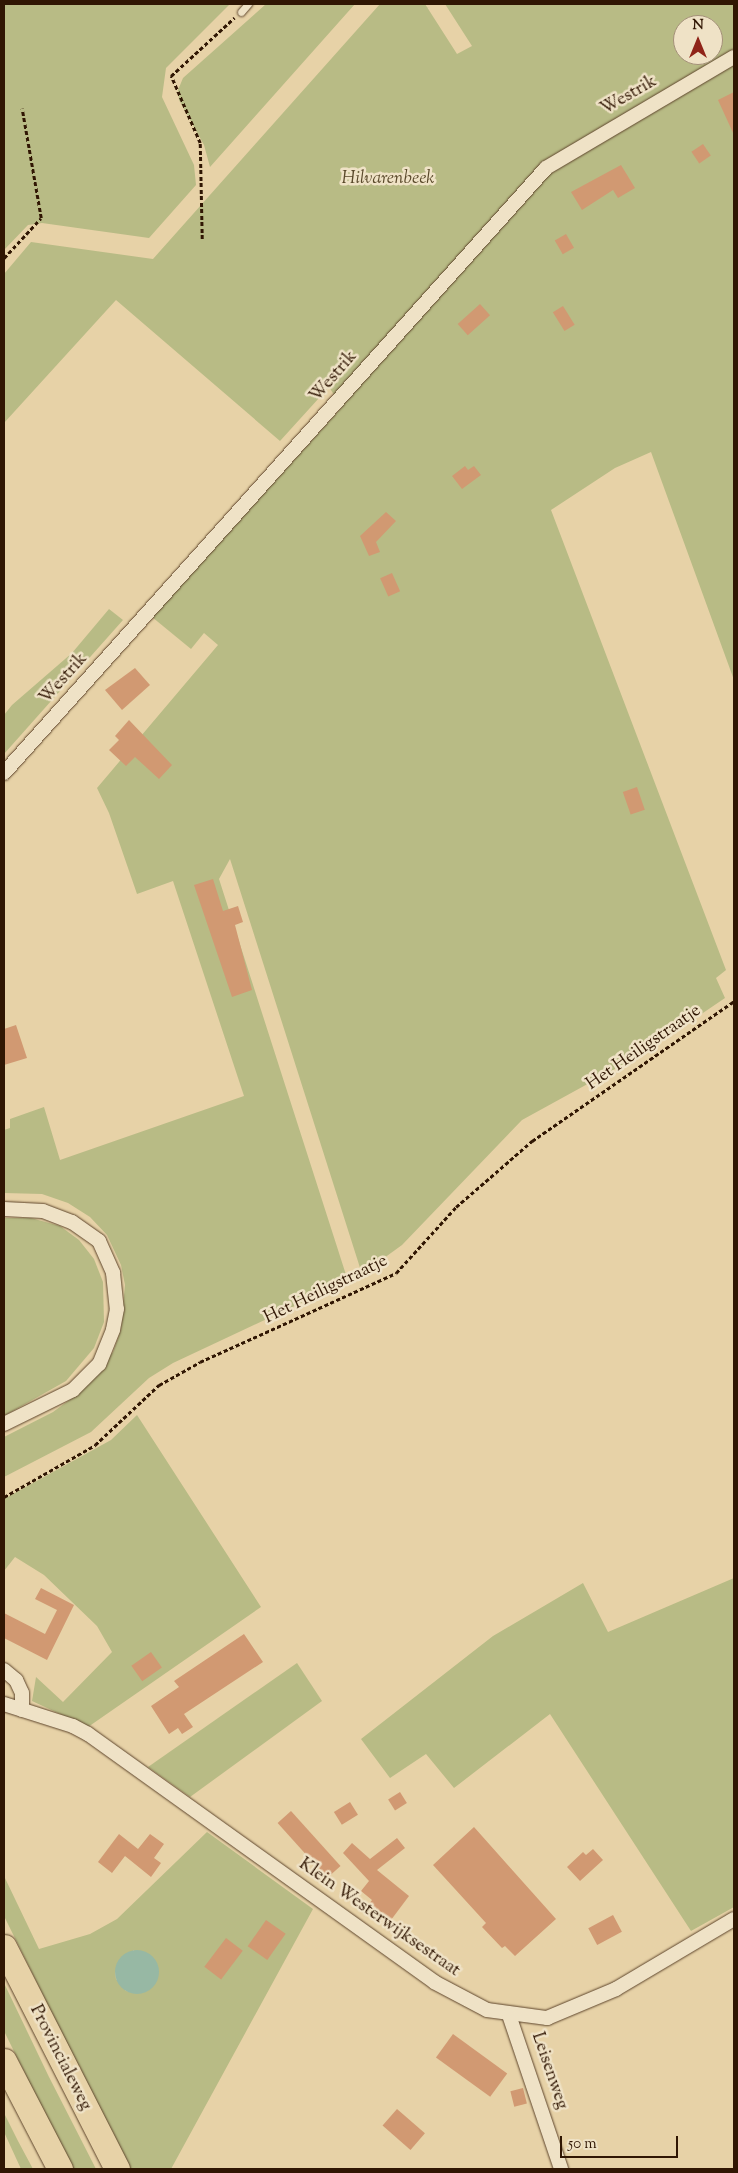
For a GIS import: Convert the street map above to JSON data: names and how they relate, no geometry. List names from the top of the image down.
{
  "streets": {
    "highway": ["Provincialeweg"],
    "street": ["Westrik", "Klein Westerwijksestraat", "Leisenweg"],
    "path": ["Het Heiligstraatje"]
  },
  "crossings": [
    ["Klein Westerwijksestraat", "Leisenweg"]
  ],
  "parks": ["Hilvarenbeek"],
  "scale_bar": "50 m",
  "north": "top"
}
